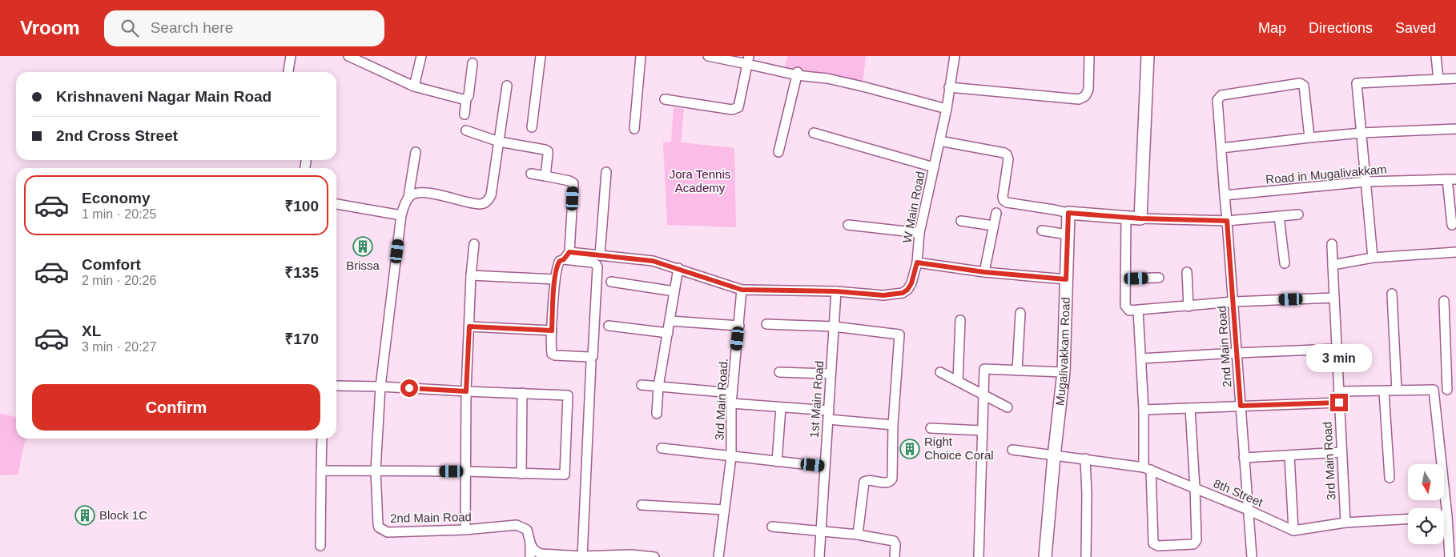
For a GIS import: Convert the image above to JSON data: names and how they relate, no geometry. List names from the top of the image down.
{
  "streets": {
    "street": [
      "Road in Mugalivakkam",
      "W Main Road",
      "2nd Main Road",
      "Mugalivakkam Road",
      "3rd Main Road.",
      "1st Main Road",
      "3rd Main Road",
      "8th Street"
    ]
  },
  "crossings": [
    ["W Main Road", "1st Main Road"],
    ["2nd Main Road", "8th Street"],
    ["Mugalivakkam Road", "8th Street"]
  ],
  "parks": ["Jora Tennis Academy"],
  "places": {
    "building": ["Brissa", "Right Choice Coral", "Block 1C"]
  },
  "north": "bottom",
  "page": {
    "header": "Vroom",
    "search": "Search here",
    "nav": ["Map", "Directions", "Saved"],
    "banner": ["Krishnaveni Nagar Main Road", "2nd Cross Street"],
    "list": [
      {
        "name": "Economy",
        "note": "1 min · 20:25",
        "value": "₹100"
      },
      {
        "name": "Comfort",
        "note": "2 min · 20:26",
        "value": "₹135"
      },
      {
        "name": "XL",
        "note": "3 min · 20:27",
        "value": "₹170"
      }
    ],
    "bubble": "3 min",
    "buttons": "Confirm"
  }
}
